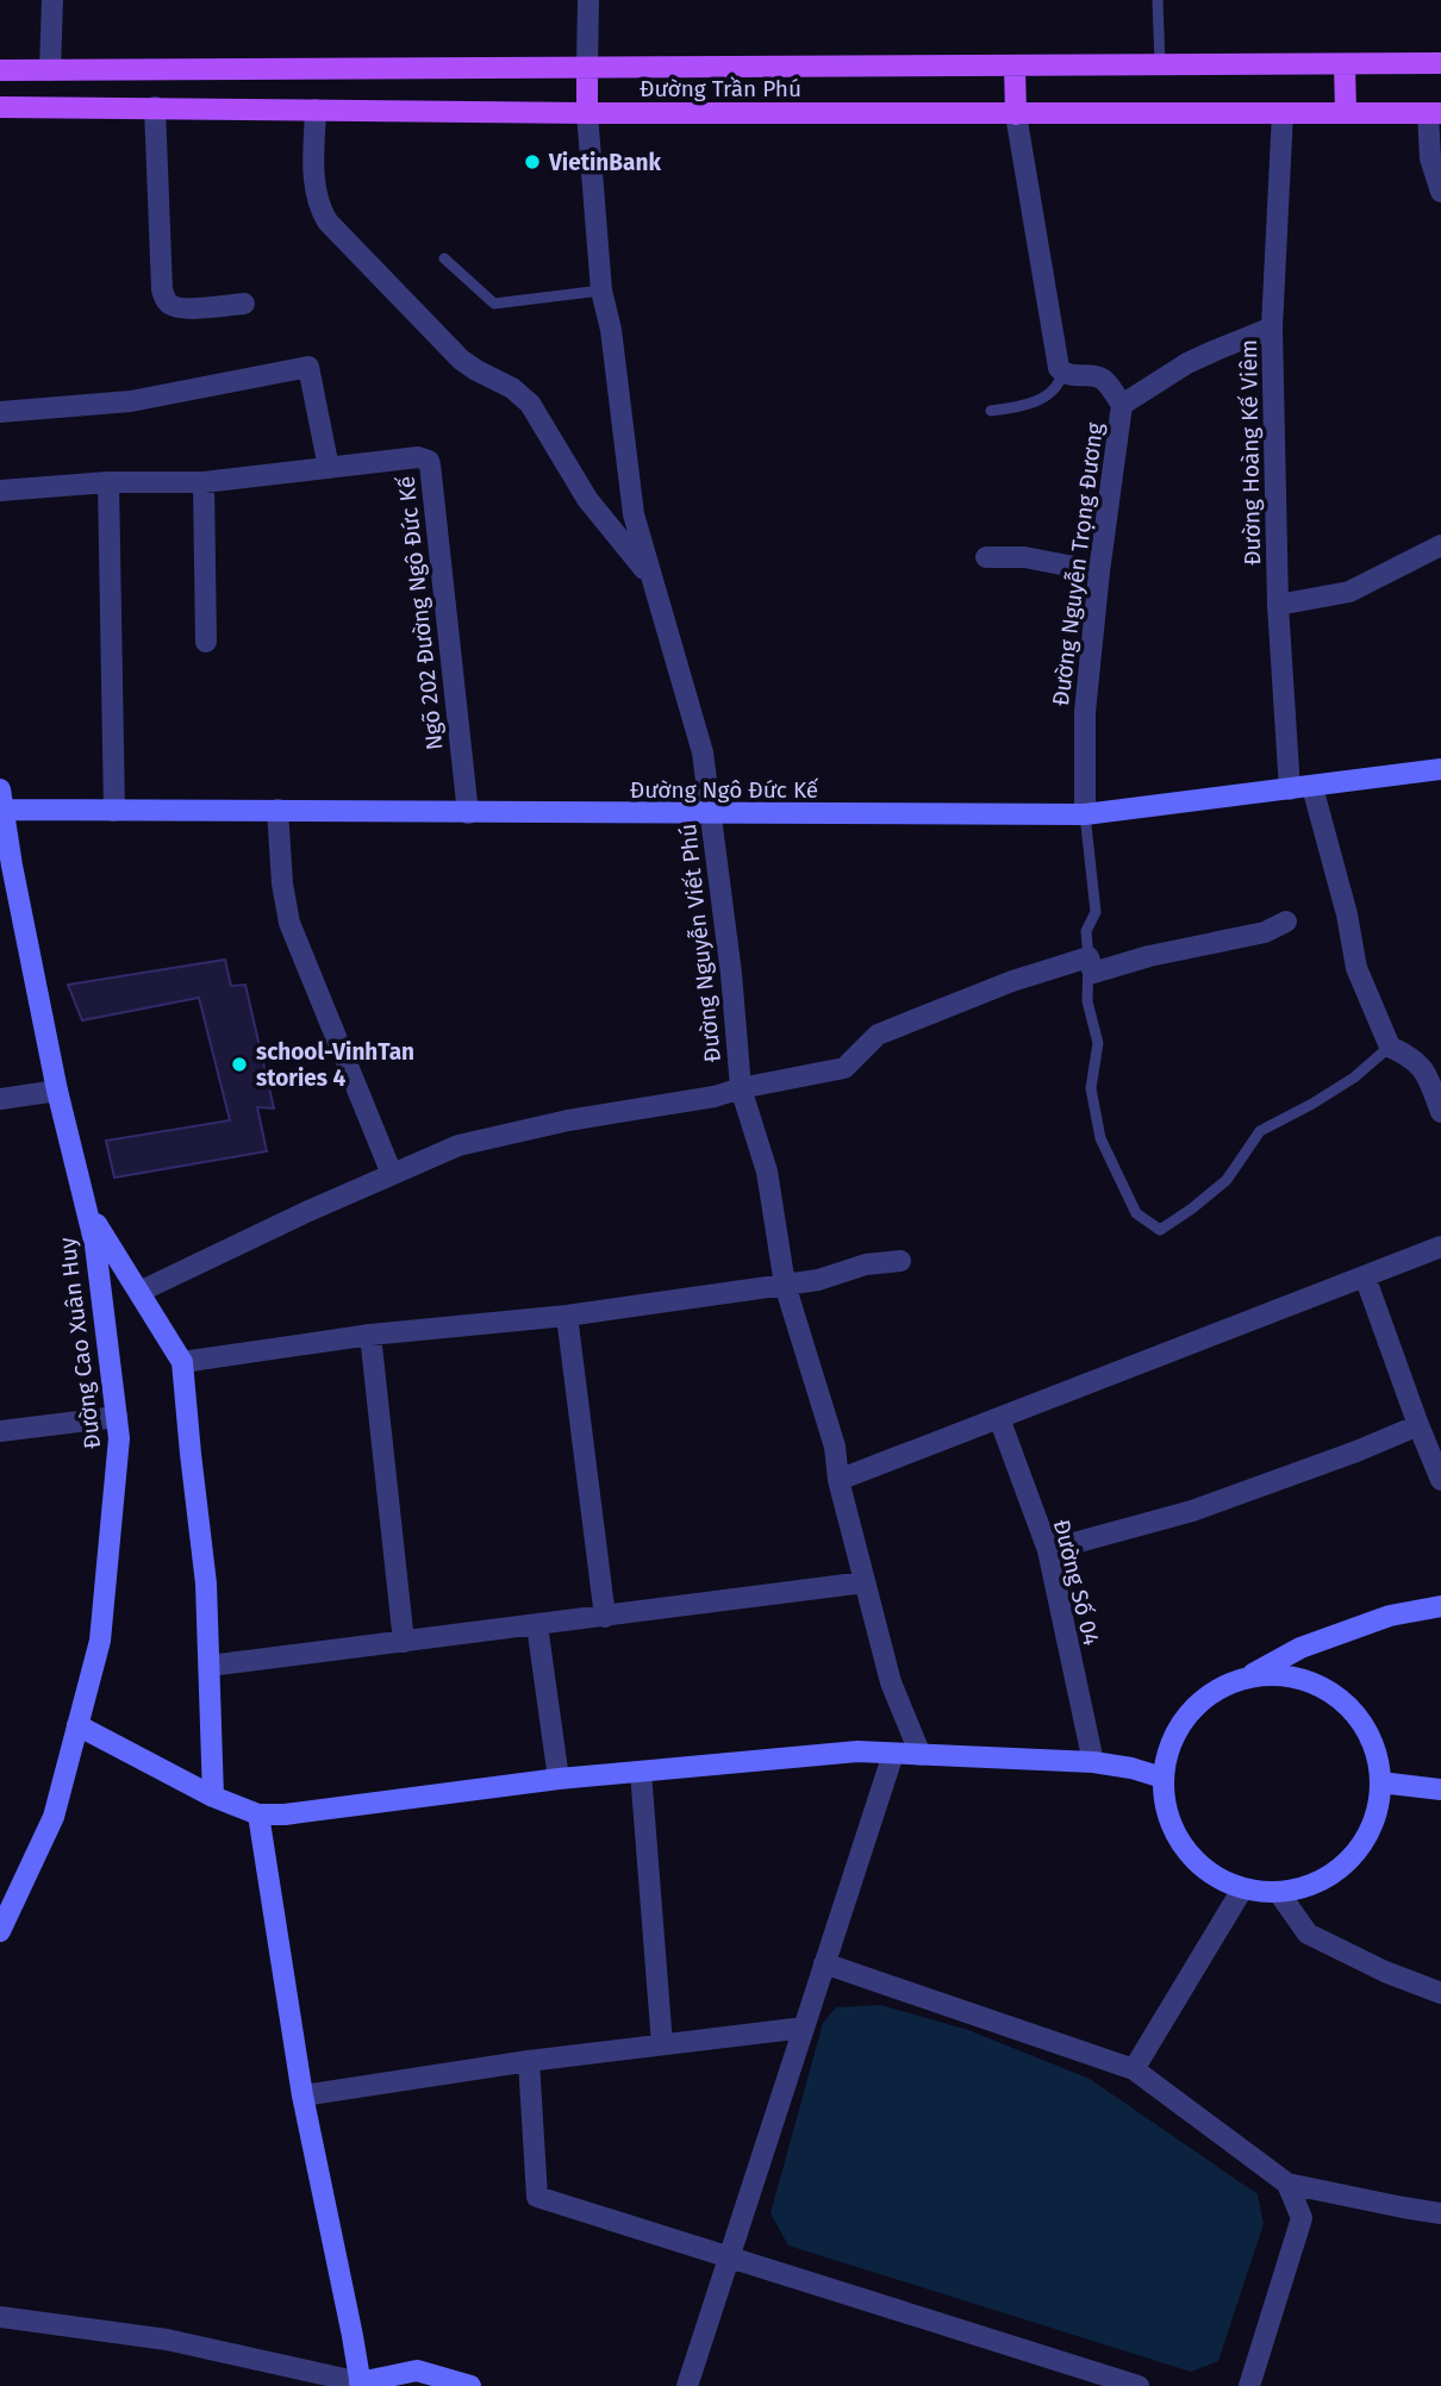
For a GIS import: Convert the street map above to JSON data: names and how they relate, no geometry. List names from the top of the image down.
{
  "streets": {
    "main road": ["Đường Trần Phú"],
    "street": [
      "Đường Hoàng Kế Viêm",
      "Đường Nguyễn Trọng Đương",
      "Ngõ 202 Đường Ngô Đức Kế",
      "Đường Ngô Đức Kế",
      "Đường Nguyễn Viết Phú",
      "Đường Cao Xuân Huy",
      "Đường Số 04"
    ]
  },
  "crossings": [
    ["Đường Trần Phú", "Đường Hoàng Kế Viêm"],
    ["Đường Trần Phú", "Đường Nguyễn Viết Phú"],
    ["Đường Hoàng Kế Viêm", "Đường Ngô Đức Kế"],
    ["Đường Nguyễn Trọng Đương", "Đường Ngô Đức Kế"],
    ["Ngõ 202 Đường Ngô Đức Kế", "Đường Ngô Đức Kế"],
    ["Đường Ngô Đức Kế", "Đường Nguyễn Viết Phú"],
    ["Đường Ngô Đức Kế", "Đường Cao Xuân Huy"]
  ],
  "places": ["VietinBank", "school-VinhTan stories 4"]
}
